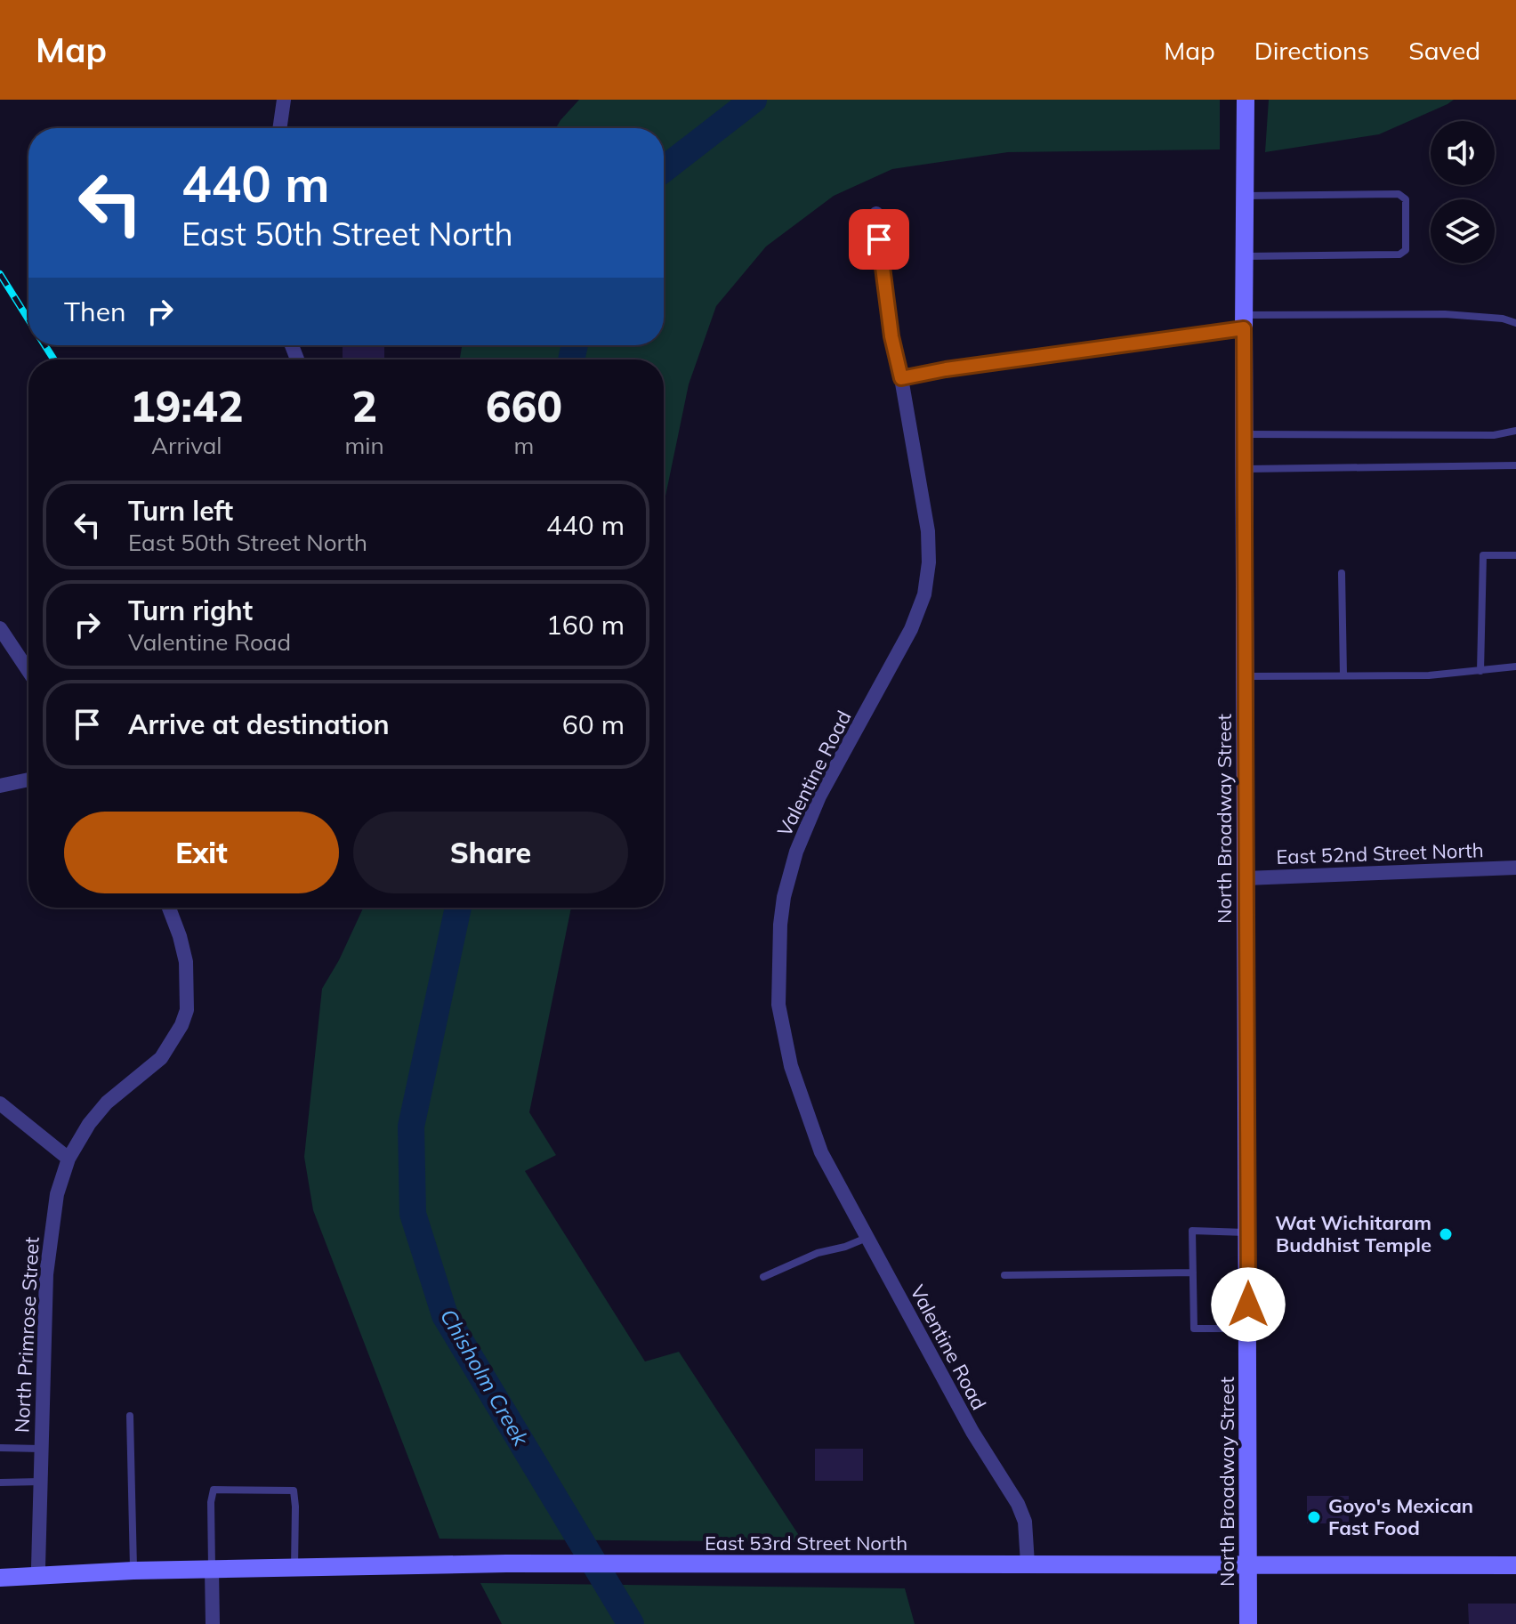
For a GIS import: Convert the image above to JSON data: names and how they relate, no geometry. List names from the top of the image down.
{
  "streets": {
    "main road": ["North Broadway Street", "East 53rd Street North"],
    "street": ["Valentine Road", "East 52nd Street North", "North Primrose Street"]
  },
  "crossings": [
    ["Valentine Road", "East 53rd Street North"],
    ["North Broadway Street", "East 52nd Street North"],
    ["North Broadway Street", "East 53rd Street North"],
    ["North Primrose Street", "East 53rd Street North"]
  ],
  "water": ["Chisholm Creek"],
  "places": ["Wat Wichitaram Buddhist Temple", "Goyo's Mexican Fast Food"],
  "page": {
    "header": "Map",
    "nav": ["Map", "Directions", "Saved"],
    "turn": ["440 m", "East 50th Street North"],
    "then": "Then",
    "eta": [
      "19:42",
      "Arrival",
      "2",
      "min",
      "660",
      "m"
    ],
    "list": [
      {
        "name": "Turn left",
        "note": "East 50th Street North",
        "value": "440 m"
      },
      {
        "name": "Turn right",
        "note": "Valentine Road",
        "value": "160 m"
      },
      {
        "name": "Arrive at destination",
        "value": "60 m"
      }
    ],
    "buttons": ["Exit", "Share"]
  }
}
